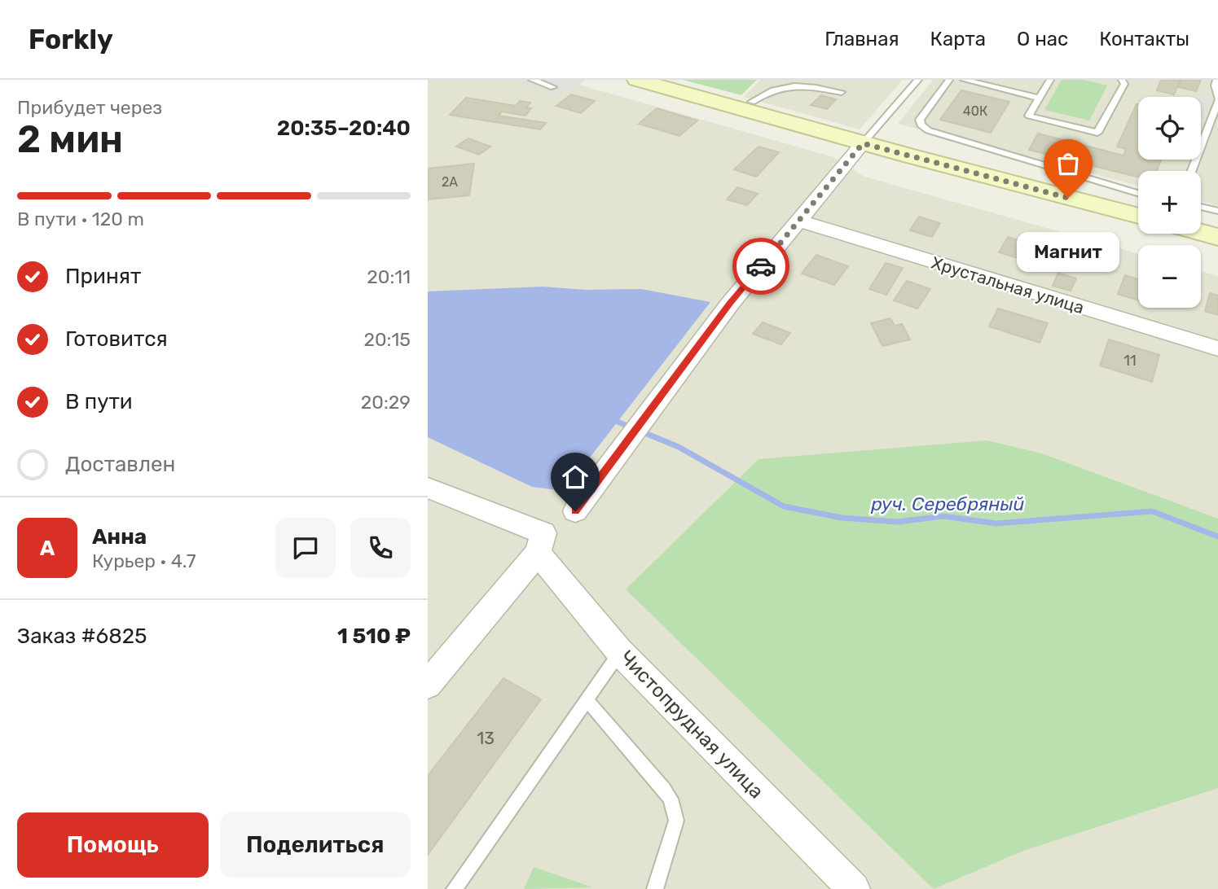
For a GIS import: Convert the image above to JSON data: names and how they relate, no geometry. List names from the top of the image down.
{
  "streets": {
    "street": ["Хрустальная улица", "Чистопрудная улица"]
  },
  "water": ["руч. Серебряный"],
  "places": ["Магнит"],
  "house_numbers": [
    "40К",
    "2А",
    "11",
    "13"
  ],
  "page": {
    "header": "Forkly",
    "nav": [
      "Главная",
      "Карта",
      "О нас",
      "Контакты"
    ],
    "heading": ["2 мин", "Прибудет через", "20:35–20:40"],
    "panel": [
      "Анна",
      "Курьер · 4.7",
      "Заказ #6825",
      "1 510 ₽"
    ],
    "map_buttons": ["+", "−"],
    "bar": "В пути · 120 m",
    "bubble": "Магнит",
    "list": [
      ["Принят", "20:11"],
      ["Готовится", "20:15"],
      ["В пути", "20:29"],
      "Доставлен"
    ],
    "round": "А",
    "buttons": ["Помощь", "Поделиться"]
  }
}
